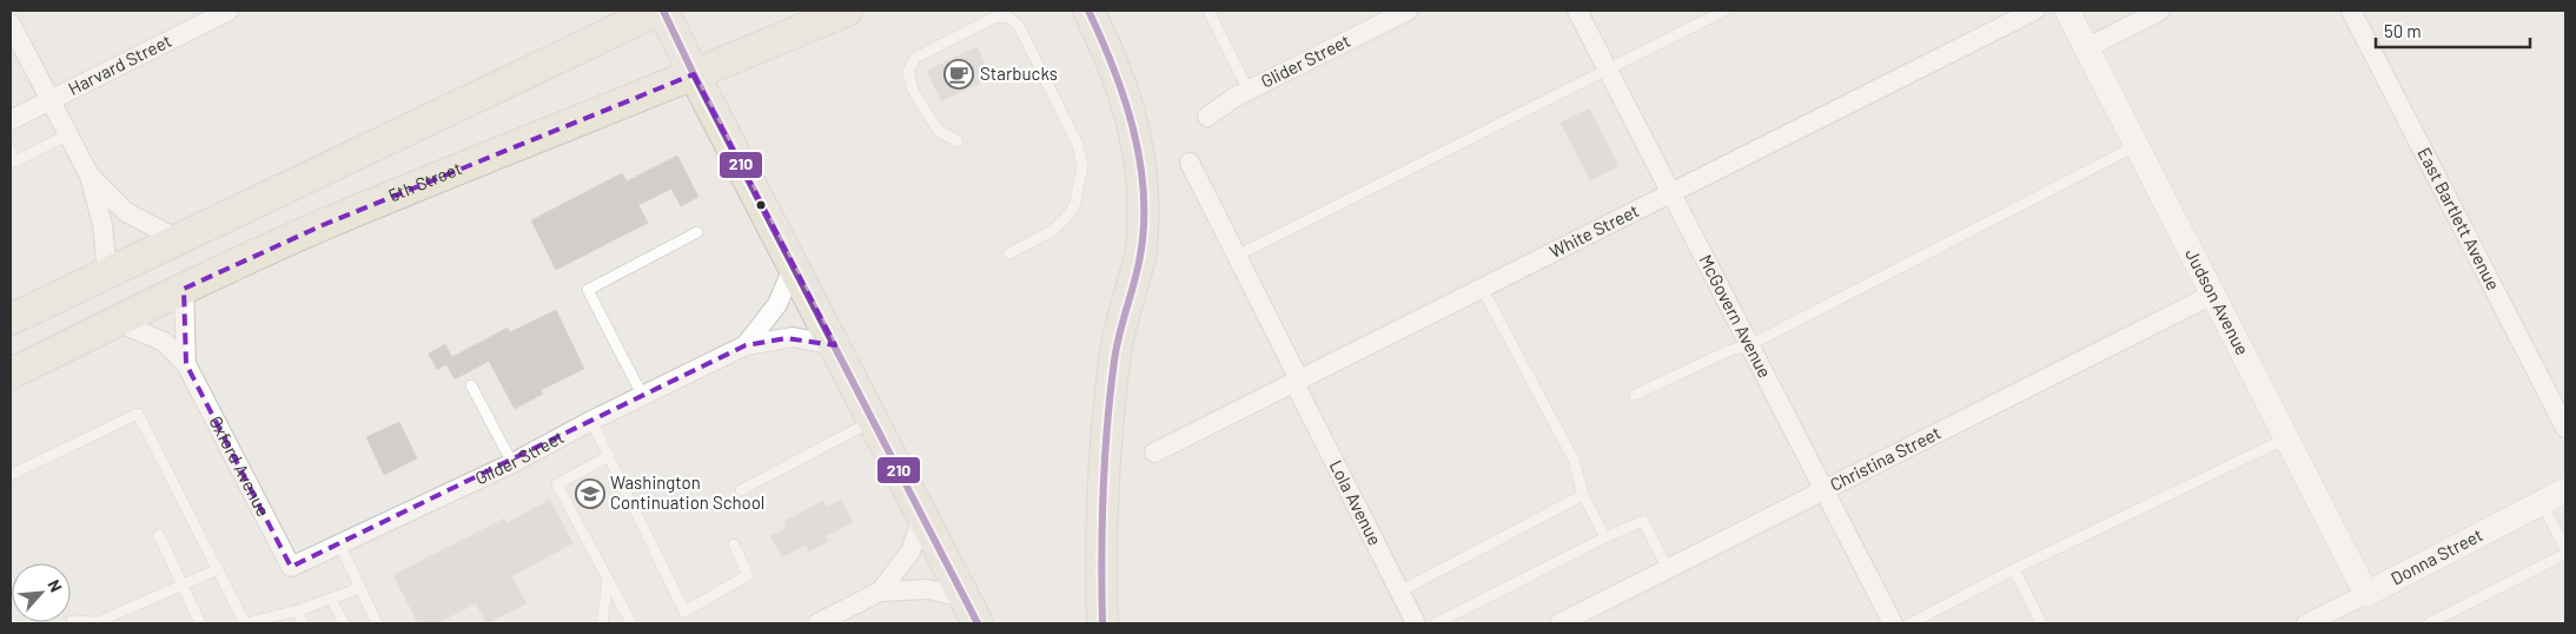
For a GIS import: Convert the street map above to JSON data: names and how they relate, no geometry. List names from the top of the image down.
{
  "streets": {
    "main road": ["5th Street"],
    "street": [
      "Glider Street",
      "Harvard Street",
      "East Bartlett Avenue",
      "White Street",
      "Judson Avenue",
      "McGovern Avenue",
      "Christina Street",
      "Oxford Avenue",
      "Lola Avenue",
      "Donna Street"
    ]
  },
  "crossings": [
    ["Glider Street", "Oxford Avenue"],
    ["5th Street", "Oxford Avenue"],
    ["White Street", "McGovern Avenue"],
    ["White Street", "Lola Avenue"],
    ["Judson Avenue", "Christina Street"],
    ["Judson Avenue", "Donna Street"],
    ["McGovern Avenue", "Christina Street"]
  ],
  "places": {
    "cafe": ["Starbucks"],
    "school or university": ["Washington Continuation School"]
  },
  "lines": ["transit line 210"],
  "scale_bar": "50 m",
  "north": "top right"
}
